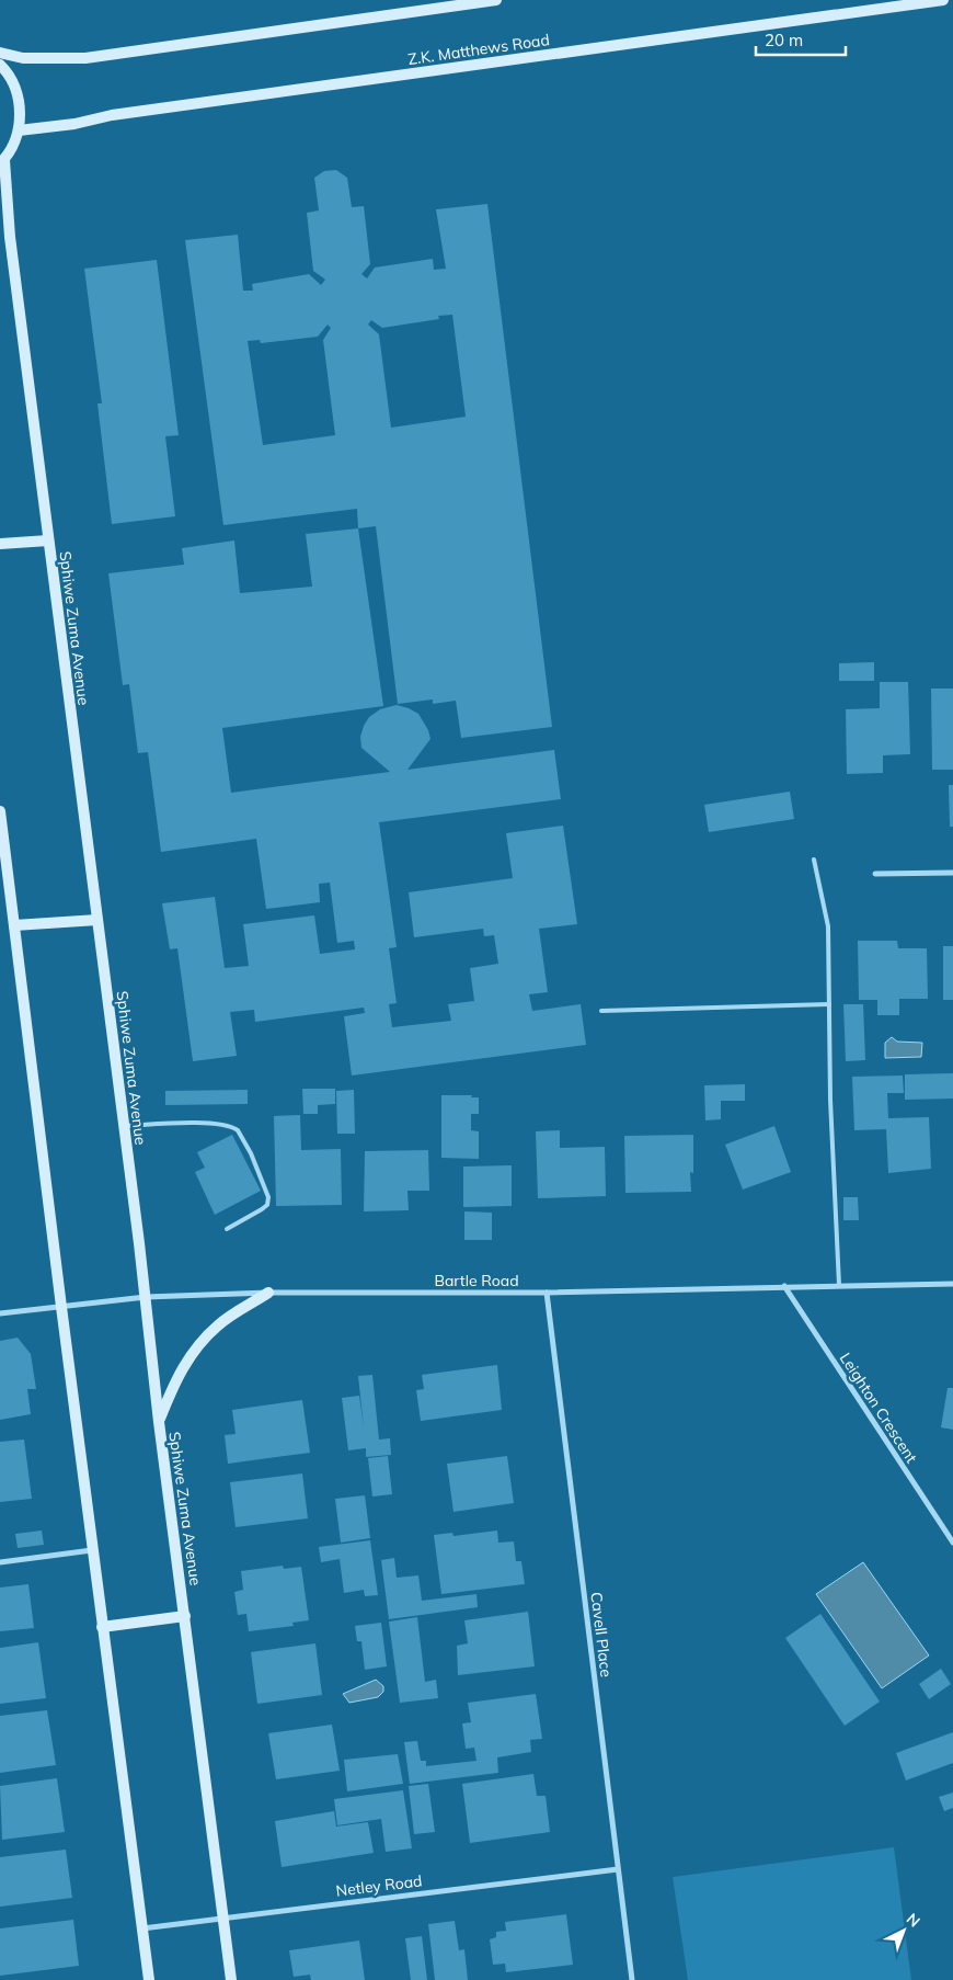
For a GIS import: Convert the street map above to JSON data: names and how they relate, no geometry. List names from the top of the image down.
{
  "streets": {
    "street": [
      "Z.K. Matthews Road",
      "Sphiwe Zuma Avenue",
      "Bartle Road",
      "Leighton Crescent",
      "Cavell Place",
      "Netley Road"
    ]
  },
  "crossings": [
    ["Sphiwe Zuma Avenue", "Bartle Road"],
    ["Sphiwe Zuma Avenue", "Netley Road"],
    ["Bartle Road", "Leighton Crescent"],
    ["Bartle Road", "Cavell Place"],
    ["Cavell Place", "Netley Road"]
  ],
  "scale_bar": "20 m",
  "north": "top right"
}
